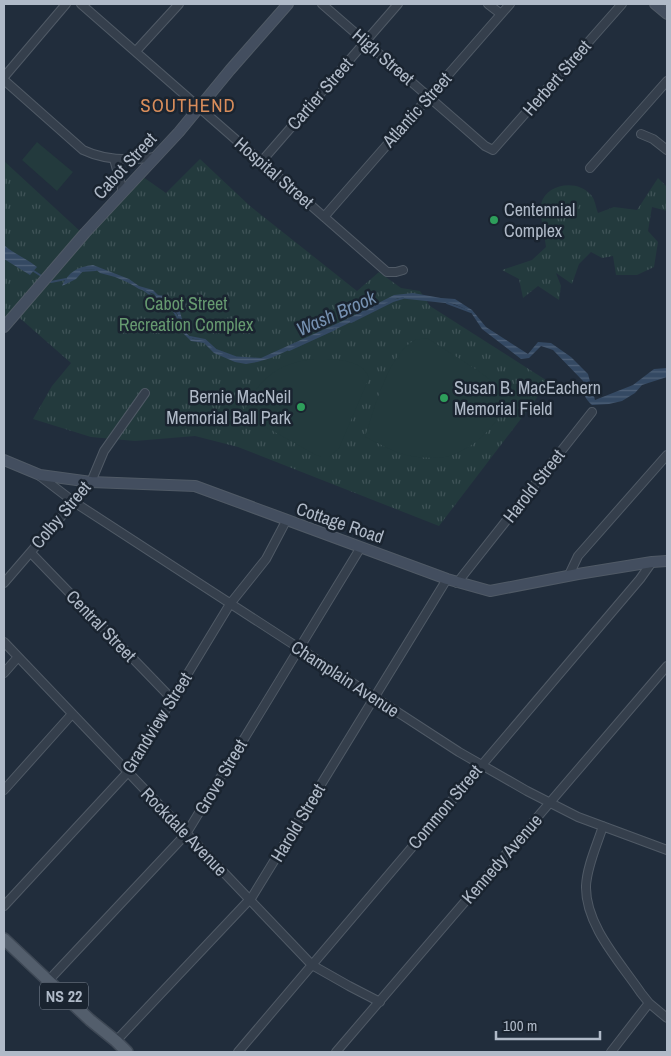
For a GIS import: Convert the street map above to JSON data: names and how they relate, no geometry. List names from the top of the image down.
{
  "streets": {
    "main road": ["Cabot Street", "Cottage Road", "NS 22"],
    "street": [
      "High Street",
      "Herbert Street",
      "Cartier Street",
      "Atlantic Street",
      "Hospital Street",
      "Harold Street",
      "Colby Street",
      "Central Street",
      "Champlain Avenue",
      "Grandview Street",
      "Grove Street",
      "Common Street",
      "Rockdale Avenue",
      "Kennedy Avenue"
    ]
  },
  "crossings": [
    ["High Street", "Herbert Street"],
    ["High Street", "Cartier Street"],
    ["High Street", "Atlantic Street"],
    ["Cartier Street", "Hospital Street"],
    ["Atlantic Street", "Hospital Street"],
    ["Cabot Street", "Hospital Street"],
    ["Harold Street", "Cottage Road"],
    ["Harold Street", "Champlain Avenue"],
    ["Harold Street", "Rockdale Avenue"],
    ["Harold Street", "NS 22"],
    ["Colby Street", "Cottage Road"],
    ["Colby Street", "Central Street"],
    ["Colby Street", "Champlain Avenue"],
    ["Cottage Road", "Champlain Avenue"],
    ["Cottage Road", "Grandview Street"],
    ["Cottage Road", "Grove Street"],
    ["Cottage Road", "Common Street"],
    ["Central Street", "Grandview Street"],
    ["Champlain Avenue", "Grandview Street"],
    ["Champlain Avenue", "Grove Street"],
    ["Champlain Avenue", "Common Street"],
    ["Champlain Avenue", "Kennedy Avenue"],
    ["Grandview Street", "Rockdale Avenue"],
    ["Grove Street", "Rockdale Avenue"],
    ["Grove Street", "NS 22"],
    ["Common Street", "Rockdale Avenue"],
    ["Rockdale Avenue", "Kennedy Avenue"]
  ],
  "districts": ["SOUTHEND"],
  "water": ["Wash Brook"],
  "parks": ["Cabot Street Recreation Complex"],
  "places": ["Centennial Complex", "Susan B. MacEachern Memorial Field", "Bernie MacNeil Memorial Ball Park"],
  "scale_bar": "100 m"
}
